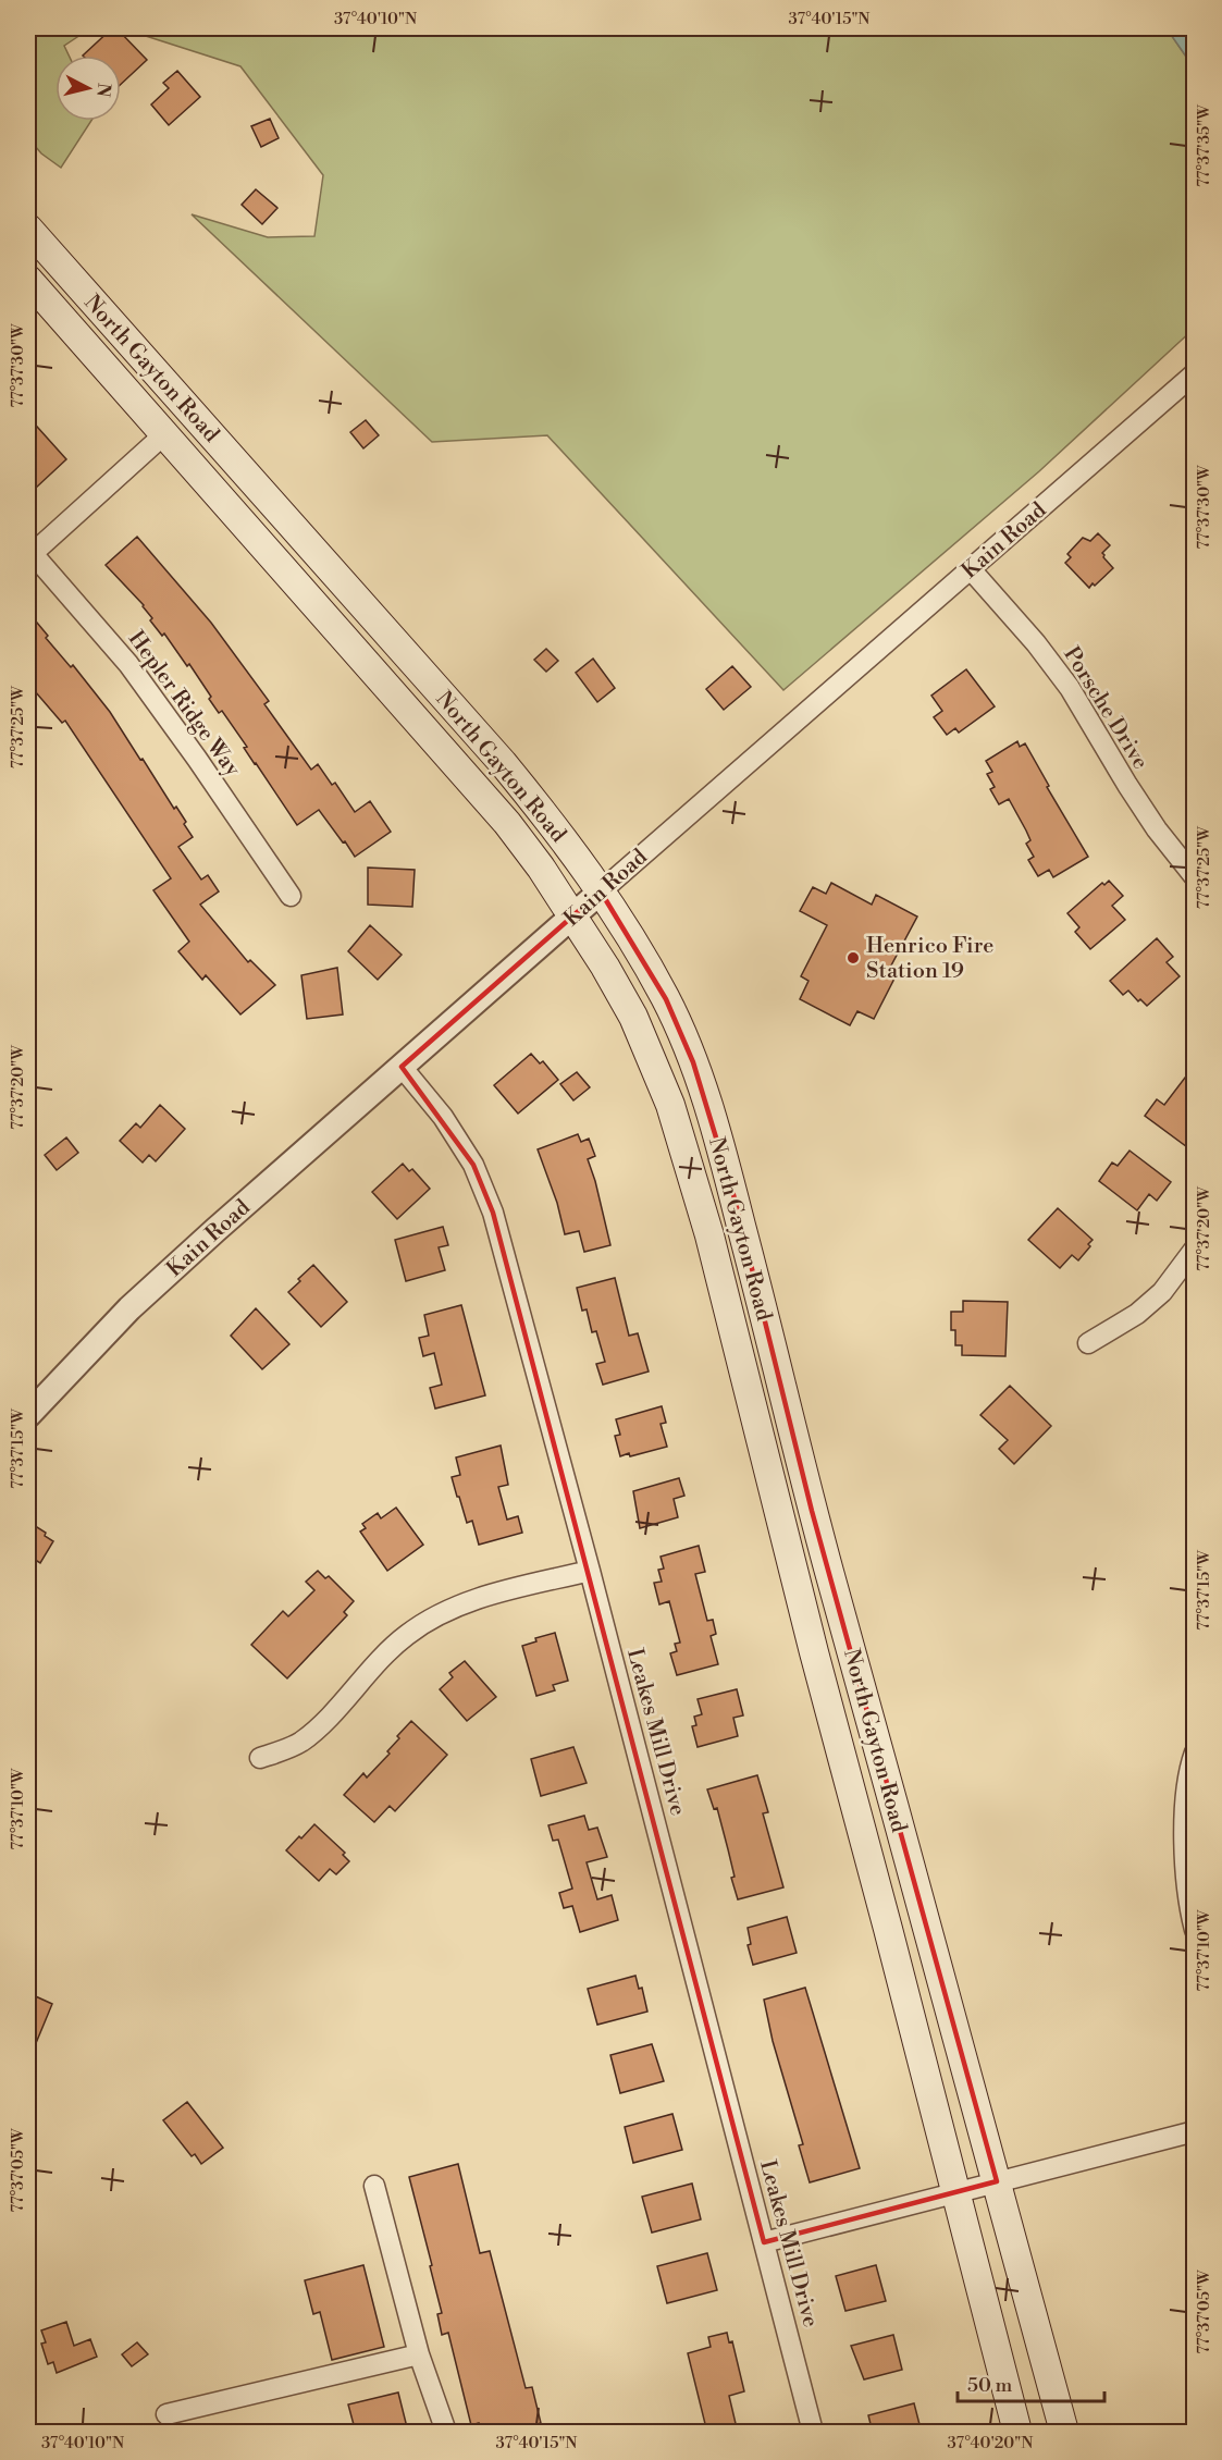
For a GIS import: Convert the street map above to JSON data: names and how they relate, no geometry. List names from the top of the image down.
{
  "streets": {
    "main road": ["North Gayton Road"],
    "street": [
      "Kain Road",
      "Hepler Ridge Way",
      "Porsche Drive",
      "Leakes Mill Drive"
    ]
  },
  "crossings": [
    ["North Gayton Road", "Kain Road"],
    ["Kain Road", "Porsche Drive"],
    ["Kain Road", "Leakes Mill Drive"]
  ],
  "places": ["Henrico Fire Station 19"],
  "scale_bar": "50 m",
  "north": "right",
  "coordinates": [
    "37°40'10\"N",
    "37°40'15\"N",
    "77°37'35\"W",
    "77°37'30\"W",
    "77°37'25\"W",
    "77°37'20\"W",
    "77°37'15\"W",
    "77°37'10\"W",
    "77°37'05\"W",
    "37°40'20\"N"
  ]
}
